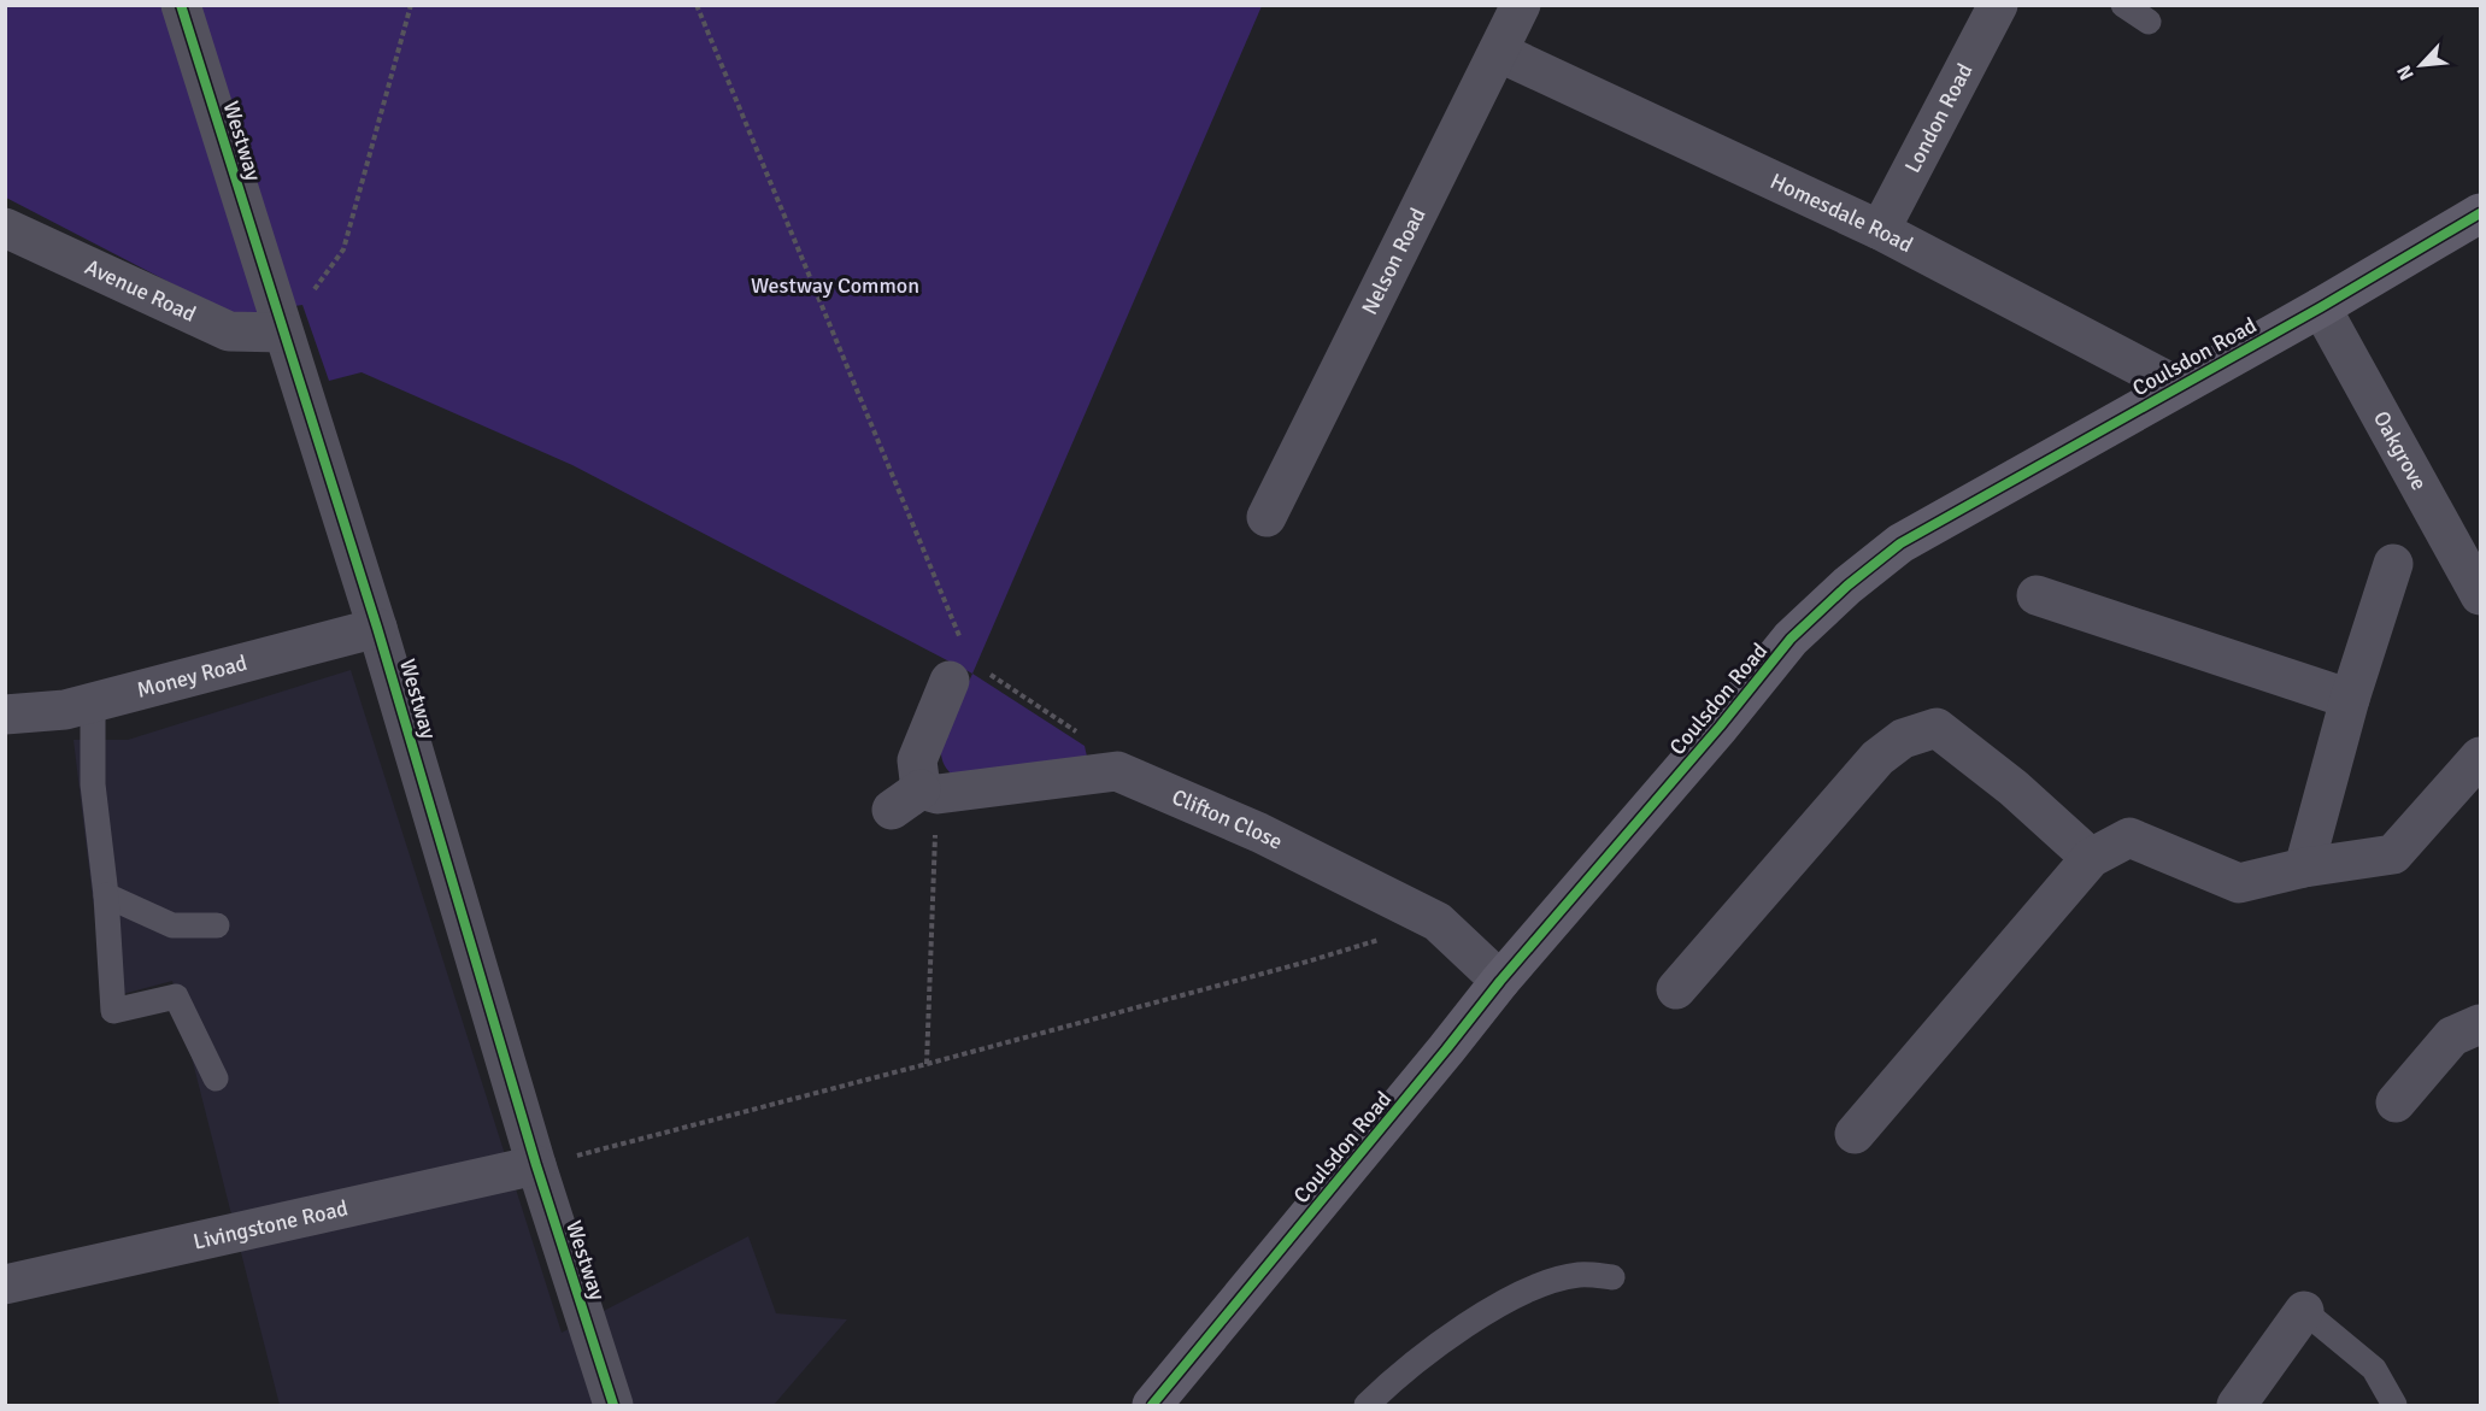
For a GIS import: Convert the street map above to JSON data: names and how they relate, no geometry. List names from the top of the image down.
{
  "streets": {
    "street": [
      "London Road",
      "Westway",
      "Homesdale Road",
      "Nelson Road",
      "Avenue Road",
      "Coulsdon Road",
      "Oakgrove",
      "Money Road",
      "Clifton Close",
      "Livingstone Road"
    ]
  },
  "crossings": [
    ["London Road", "Homesdale Road"],
    ["Westway", "Avenue Road"],
    ["Westway", "Money Road"],
    ["Westway", "Livingstone Road"],
    ["Homesdale Road", "Nelson Road"],
    ["Homesdale Road", "Coulsdon Road"],
    ["Coulsdon Road", "Oakgrove"],
    ["Coulsdon Road", "Clifton Close"]
  ],
  "parks": ["Westway Common"],
  "north": "bottom left"
}
